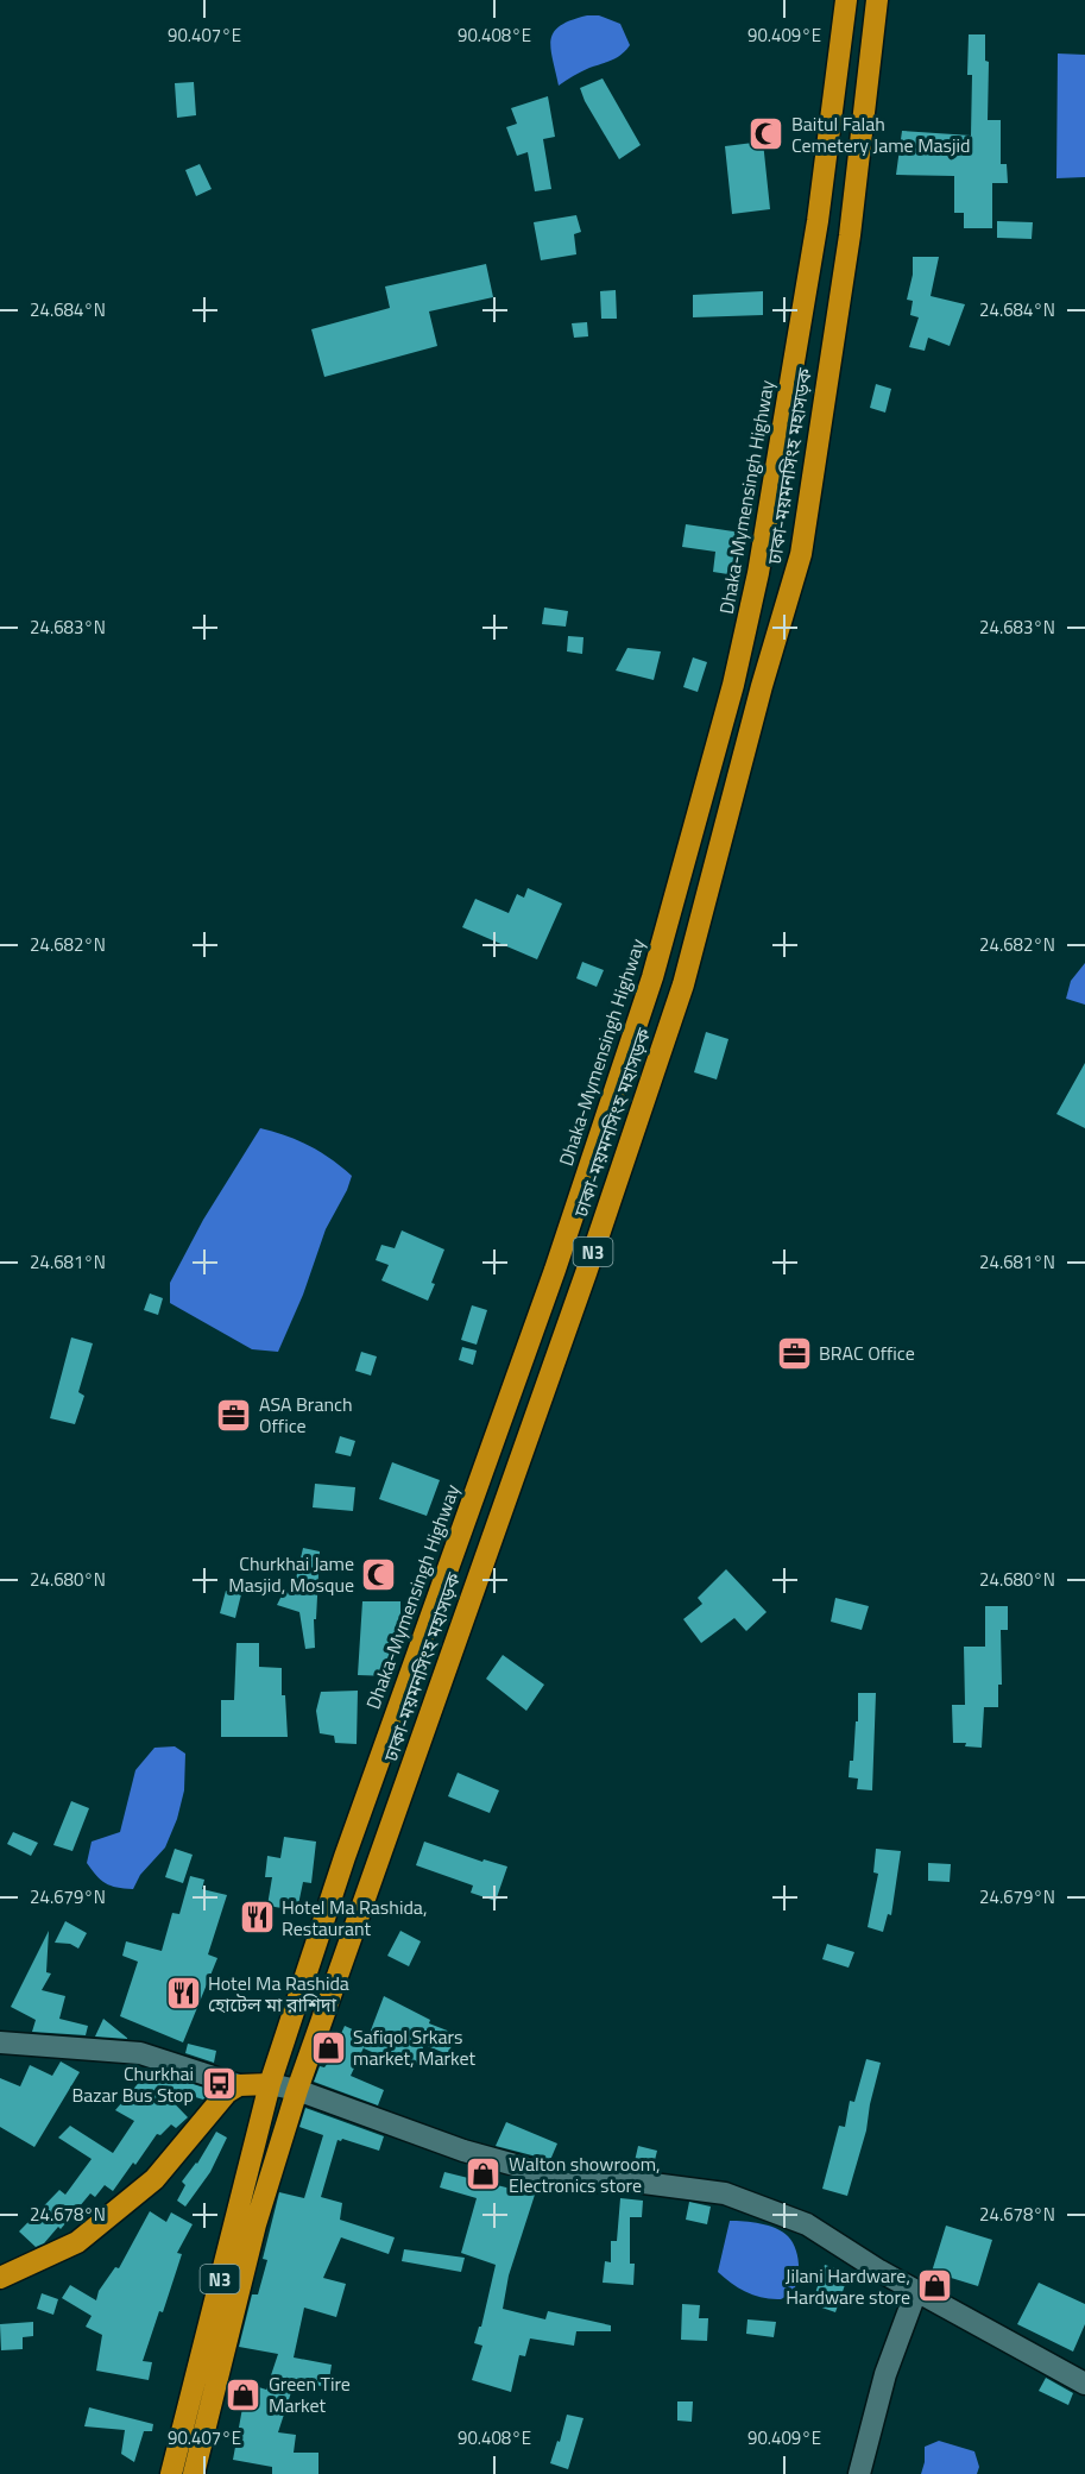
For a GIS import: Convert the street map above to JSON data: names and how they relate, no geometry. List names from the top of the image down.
{
  "streets": {
    "highway": ["ঢাকা-ময়মনসিংহ মহাসড়ক", "Dhaka-Mymensingh Highway", "N3"]
  },
  "crossings": [
    ["Dhaka-Mymensingh Highway", "N3"]
  ],
  "places": {
    "mosque": ["Baitul Falah Cemetery Jame Masjid", "Churkhai Jame Masjid, Mosque"],
    "office": ["BRAC Office", "ASA Branch Office"],
    "restaurant": ["Hotel Ma Rashida, Restaurant", "Hotel Ma Rashida হোটেল মা রাশিদা"],
    "shop": [
      "Safiqol Srkars market, Market",
      "Walton showroom, Electronics store",
      "Jilani Hardware, Hardware store",
      "Green Tire Market"
    ],
    "bus stop": ["Churkhai Bazar Bus Stop"]
  },
  "coordinates": [
    "90.407°E",
    "90.408°E",
    "90.409°E",
    "24.684°N",
    "24.683°N",
    "24.682°N",
    "24.681°N",
    "24.680°N",
    "24.679°N",
    "24.678°N"
  ]
}
